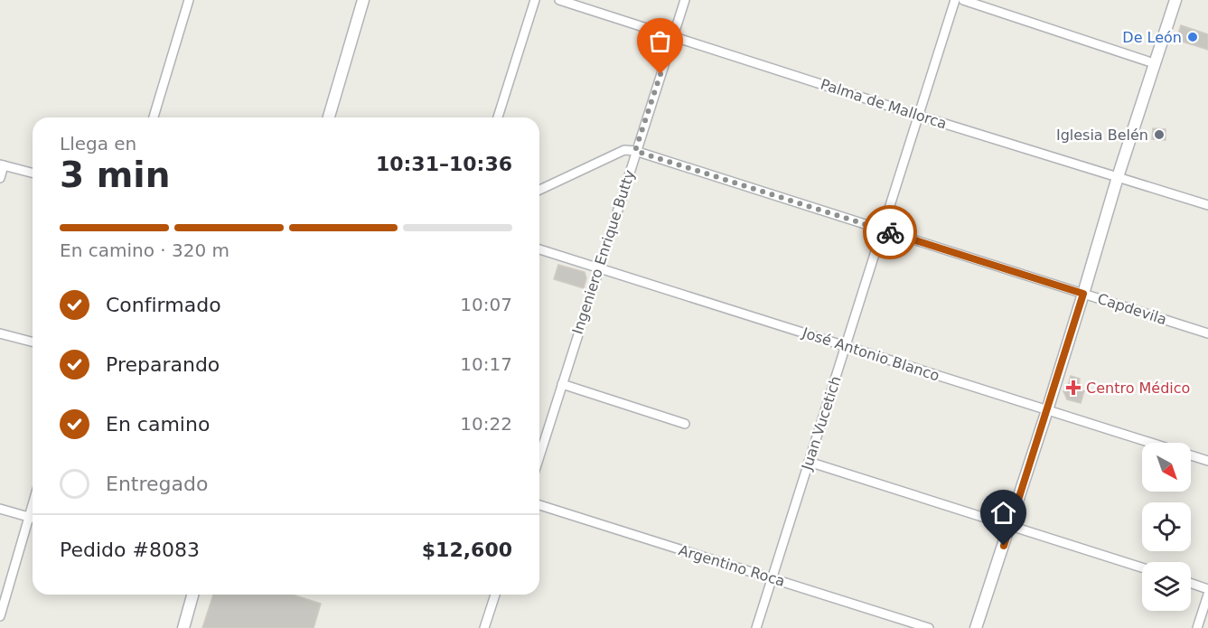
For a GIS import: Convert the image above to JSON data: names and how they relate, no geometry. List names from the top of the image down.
{
  "streets": {
    "street": [
      "Palma de Mallorca",
      "Ingeniero Enrique Butty",
      "Capdevila",
      "José Antonio Blanco",
      "Juan Vucetich",
      "Argentino Roca"
    ]
  },
  "crossings": [
    ["Palma de Mallorca", "Ingeniero Enrique Butty"],
    ["Palma de Mallorca", "Juan Vucetich"],
    ["Ingeniero Enrique Butty", "Capdevila"],
    ["Ingeniero Enrique Butty", "José Antonio Blanco"],
    ["Capdevila", "Juan Vucetich"],
    ["José Antonio Blanco", "Juan Vucetich"],
    ["Juan Vucetich", "Argentino Roca"]
  ],
  "places": {
    "other": ["De León", "Iglesia Belén"],
    "health": ["Centro Médico"]
  },
  "north": "bottom right",
  "page": {
    "heading": ["3 min", "Llega en", "10:31–10:36"],
    "panel": ["Pedido #8083", "$12,600"],
    "bar": "En camino · 320 m",
    "list": [
      ["Confirmado", "10:07"],
      ["Preparando", "10:17"],
      ["En camino", "10:22"],
      "Entregado"
    ]
  }
}
